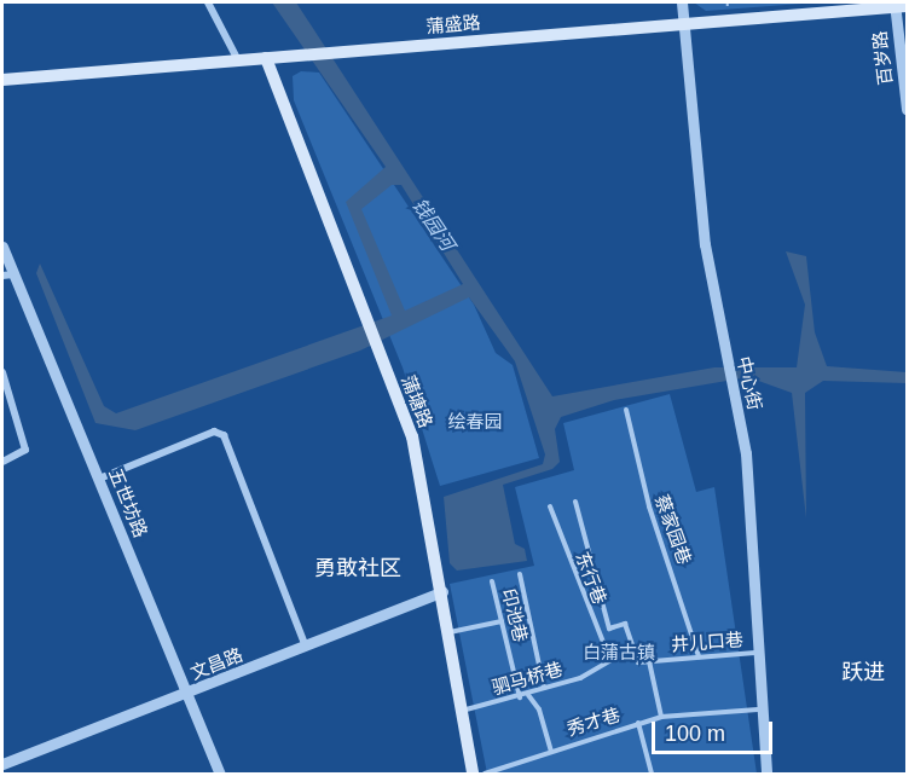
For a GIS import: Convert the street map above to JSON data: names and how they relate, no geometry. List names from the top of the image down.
{
  "streets": {
    "main road": ["蒲盛路", "蒲塘路"],
    "street": [
      "百岁路",
      "中心街",
      "五世坊路",
      "文昌路"
    ],
    "lane": [
      "蔡家园巷",
      "东行巷",
      "印池巷",
      "井儿口巷",
      "驷马桥巷",
      "秀才巷"
    ]
  },
  "crossings": [
    ["蒲盛路", "百岁路"],
    ["蒲盛路", "中心街"],
    ["蒲盛路", "蒲塘路"],
    ["中心街", "井儿口巷"],
    ["中心街", "秀才巷"],
    ["蒲塘路", "文昌路"],
    ["蒲塘路", "驷马桥巷"],
    ["五世坊路", "文昌路"],
    ["蔡家园巷", "井儿口巷"],
    ["东行巷", "驷马桥巷"],
    ["印池巷", "驷马桥巷"],
    ["井儿口巷", "驷马桥巷"]
  ],
  "districts": ["勇敢社区", "跃进"],
  "water": ["钱园河"],
  "parks": ["绘春园", "白蒲古镇"],
  "scale_bar": "100 m"
}
